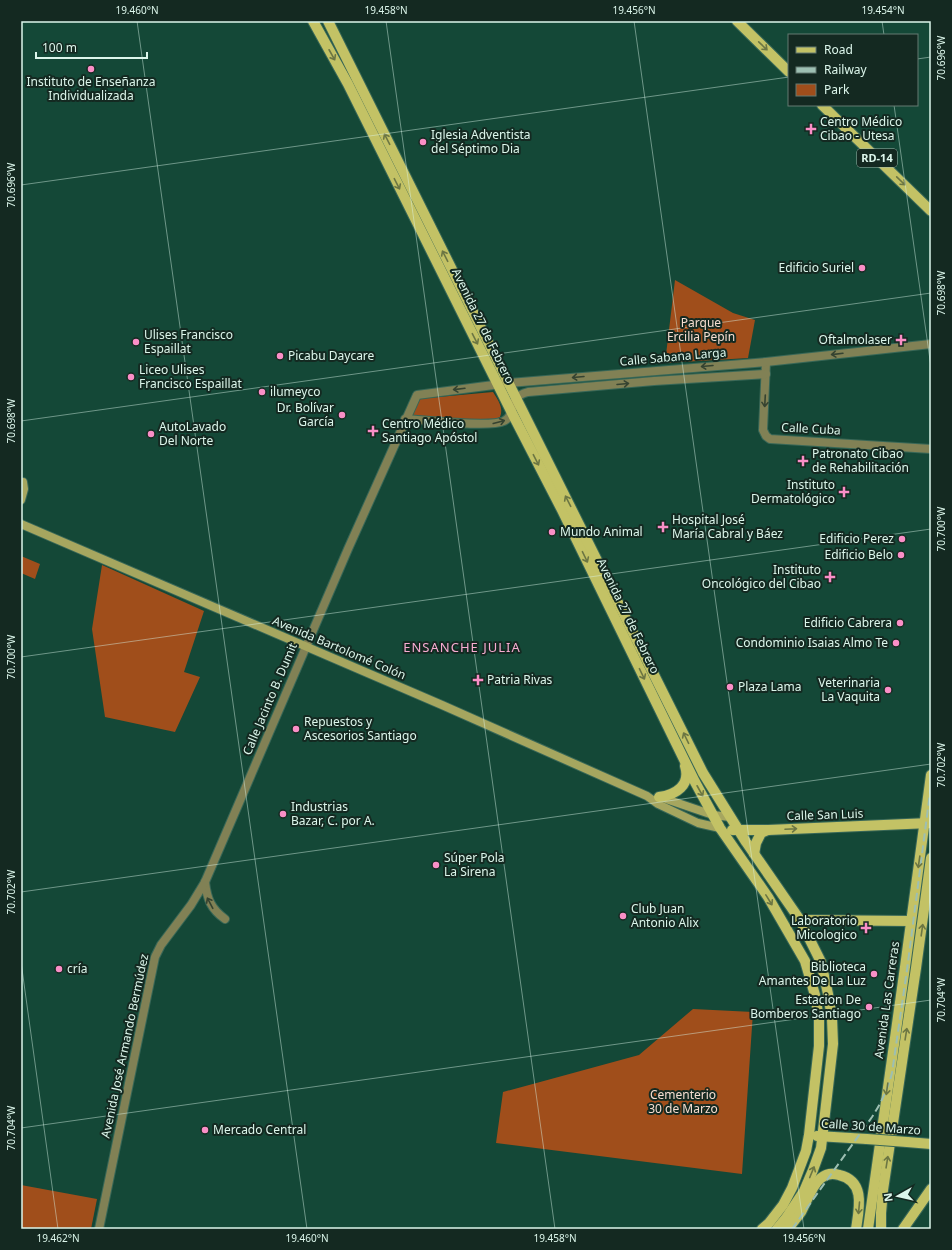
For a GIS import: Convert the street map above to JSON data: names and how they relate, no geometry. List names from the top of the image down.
{
  "streets": {
    "main road": [
      "RD-14",
      "Avenida 27 de Febrero",
      "Avenida Bartolomé Colón",
      "Calle San Luis",
      "Avenida Las Carreras",
      "Calle 30 de Marzo"
    ],
    "street": [
      "Calle Sabana Larga",
      "Calle Cuba",
      "Calle Jacinto B. Dumit",
      "Avenida José Armando Bermúdez"
    ]
  },
  "crossings": [
    ["Avenida 27 de Febrero", "Calle Sabana Larga"],
    ["Avenida 27 de Febrero", "Avenida Bartolomé Colón"],
    ["Avenida 27 de Febrero", "Calle San Luis"],
    ["Avenida 27 de Febrero", "Calle 30 de Marzo"],
    ["Calle Sabana Larga", "Calle Cuba"],
    ["Calle Sabana Larga", "Calle Jacinto B. Dumit"],
    ["Avenida Bartolomé Colón", "Calle Jacinto B. Dumit"],
    ["Avenida Bartolomé Colón", "Calle San Luis"],
    ["Calle Jacinto B. Dumit", "Avenida José Armando Bermúdez"],
    ["Calle San Luis", "Avenida Las Carreras"]
  ],
  "one_way": ["Calle San Luis"],
  "districts": ["ENSANCHE JULIA"],
  "parks": ["Parque Ercilia Pepín", "Cementerio 30 de Marzo"],
  "places": {
    "other": [
      "Instituto de Enseñanza Individualizada",
      "Iglesia Adventista del Séptimo Dia",
      "Edificio Suriel",
      "Ulises Francisco Espaillat",
      "Picabu Daycare",
      "Liceo Ulises Francisco Espaillat",
      "ilumeyco",
      "Dr. Bolívar García",
      "AutoLavado Del Norte",
      "Mundo Animal",
      "Edificio Perez",
      "Edificio Belo",
      "Edificio Cabrera",
      "Condominio Isaias Almo Te",
      "Plaza Lama",
      "Veterinaria La Vaquita",
      "Repuestos y Ascesorios Santiago",
      "Industrias Bazar, C. por A.",
      "Súper Pola La Sirena",
      "Club Juan Antonio Alix",
      "cría",
      "Biblioteca Amantes De La Luz",
      "Estacion De Bomberos Santiago",
      "Mercado Central"
    ],
    "health": [
      "Centro Médico Cibao - Utesa",
      "Oftalmolaser",
      "Centro Médico Santiago Apóstol",
      "Patronato Cibao de Rehabilitación",
      "Instituto Dermatológico",
      "Hospital José María Cabral y Báez",
      "Instituto Oncológico del Cibao",
      "Patria Rivas",
      "Laboratorio Micologico"
    ]
  },
  "legend": ["Road", "Railway", "Park"],
  "scale_bar": "100 m",
  "north": "left",
  "coordinates": [
    "19.460°N",
    "19.458°N",
    "19.456°N",
    "19.454°N",
    "70.696°W",
    "70.698°W",
    "70.700°W",
    "70.702°W",
    "70.704°W",
    "19.462°N"
  ]
}
